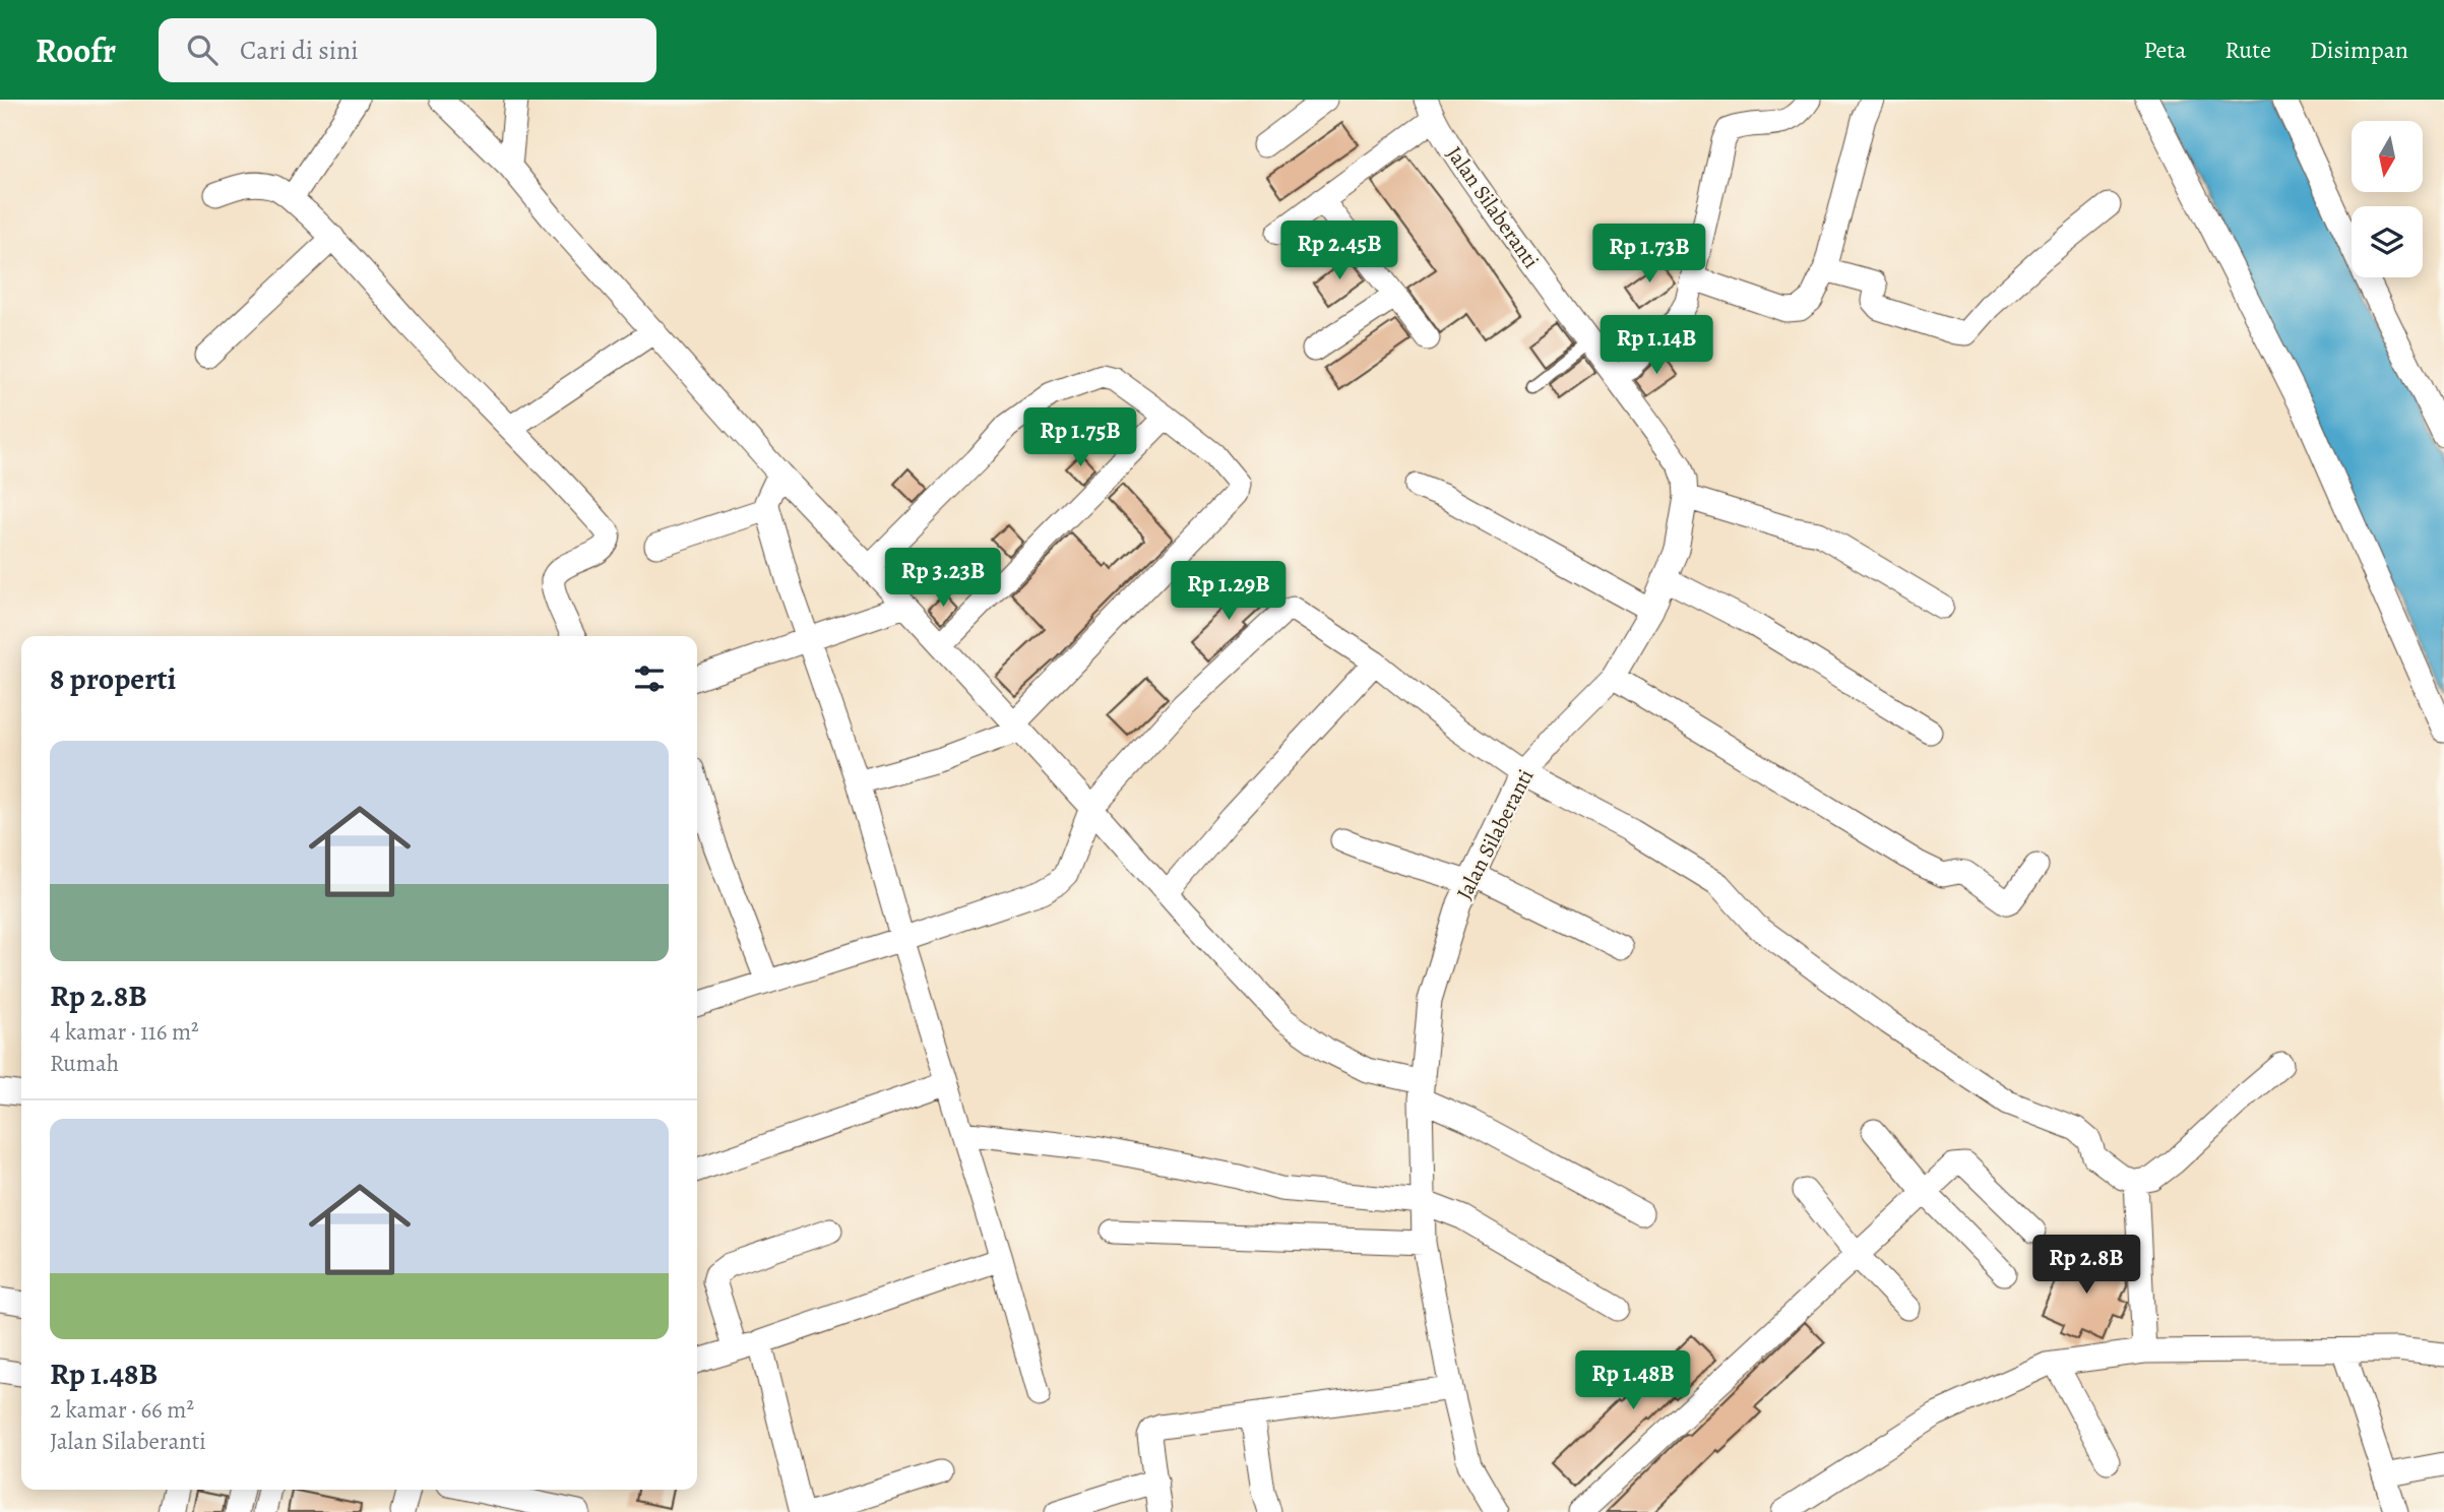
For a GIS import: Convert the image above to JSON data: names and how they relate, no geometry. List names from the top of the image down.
{
  "streets": {
    "street": ["Jalan Silaberanti"]
  },
  "north": "bottom",
  "page": {
    "header": "Roofr",
    "search": "Cari di sini",
    "nav": ["Peta", "Rute", "Disimpan"],
    "price": [
      "Rp 2.45B",
      "Rp 1.73B",
      "Rp 1.14B",
      "Rp 1.75B",
      "Rp 3.23B",
      "Rp 1.29B",
      "Rp 2.8B",
      "Rp 1.48B"
    ],
    "heading": "8 properti",
    "list": [
      {
        "name": "Rp 2.8B",
        "note": "4 kamar · 116 m² · Rumah"
      },
      {
        "name": "Rp 1.48B",
        "note": "2 kamar · 66 m² · Jalan Silaberanti"
      }
    ]
  }
}
